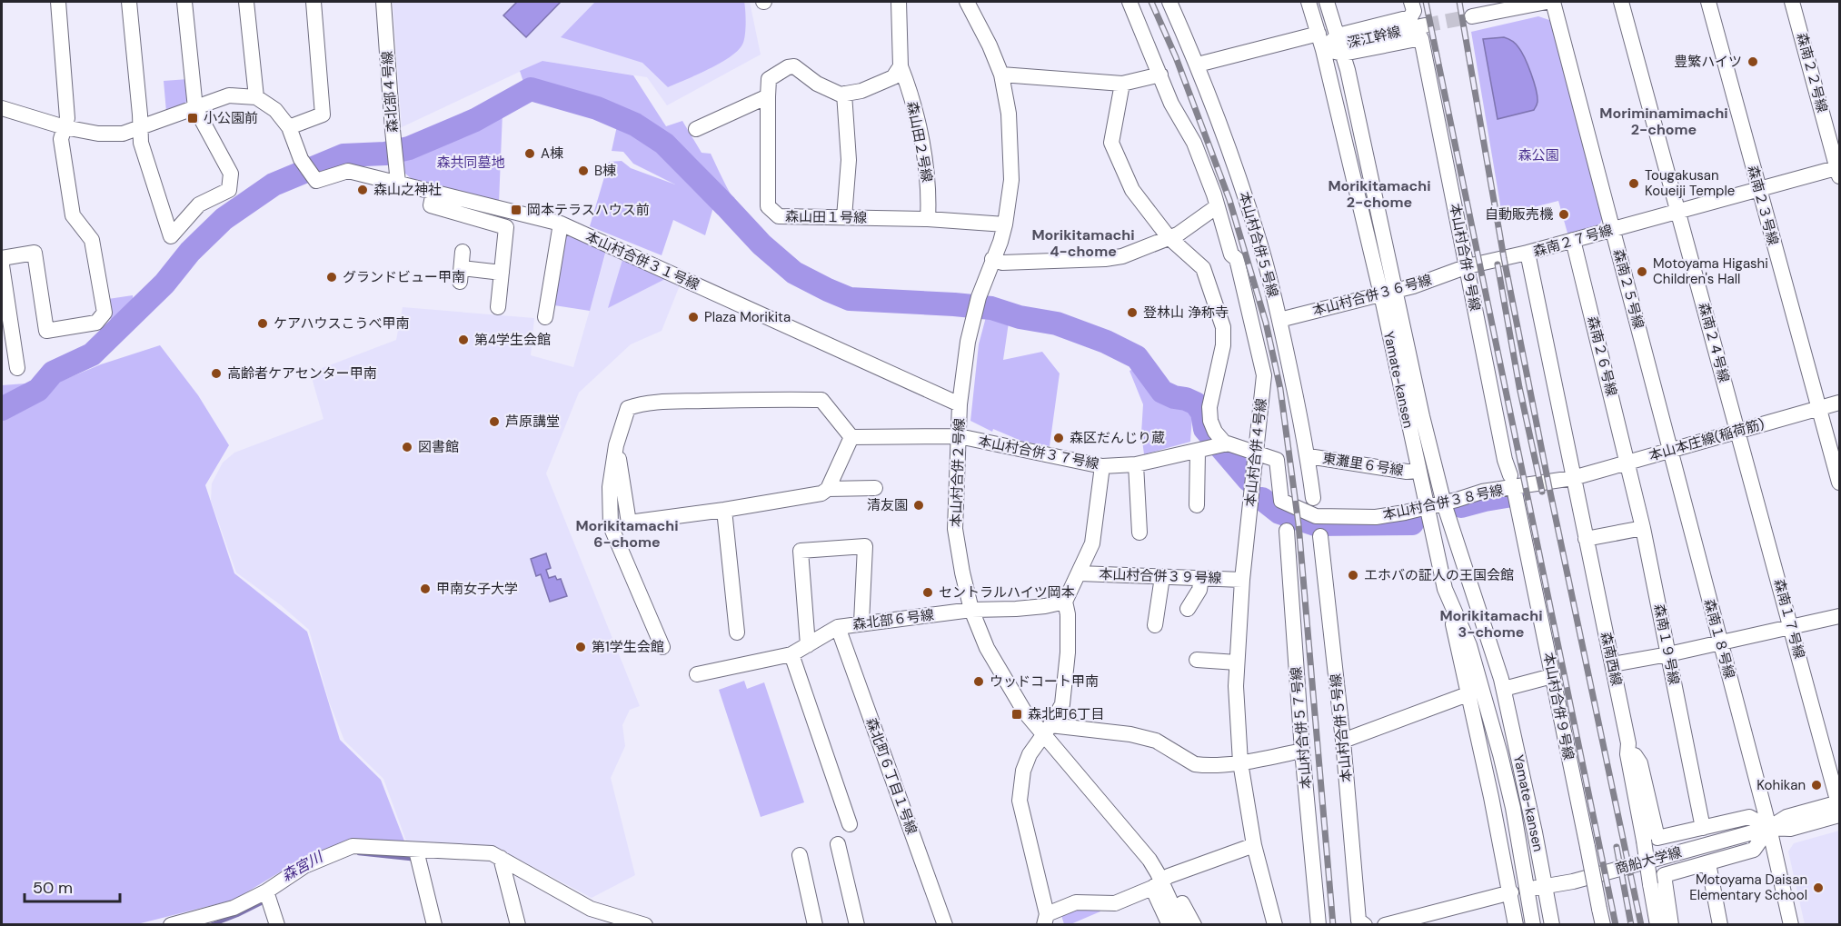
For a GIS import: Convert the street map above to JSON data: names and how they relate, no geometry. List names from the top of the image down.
{
  "streets": {
    "street": [
      "森南２２号線",
      "森北部４号線",
      "森山田２号線",
      "森南２３号線",
      "森山田１号線",
      "森南２７号線",
      "本山村合併５号線",
      "本山村合併９号線",
      "本山村合併３１号線",
      "森南２５号線",
      "本山村合併３６号線",
      "森南２４号線",
      "森南２６号線",
      "Yamate-kansen",
      "本山本庄線(稲荷筋)",
      "本山村合併３７号線",
      "本山村合併４号線",
      "東灘里６号線",
      "本山村合併２号線",
      "本山村合併３８号線",
      "本山村合併３９号線",
      "森南１７号線",
      "森北部６号線",
      "森南１８号線",
      "森南１９号線",
      "森南西線",
      "本山村合併５７号線",
      "森北町６丁目１号線",
      "商船大学線"
    ]
  },
  "crossings": [
    ["森南２２号線", "森南２７号線"],
    ["森北部４号線", "本山村合併３１号線"],
    ["森山田２号線", "森山田１号線"],
    ["森南２３号線", "森南２７号線"],
    ["森南２３号線", "本山本庄線(稲荷筋)"],
    ["森山田１号線", "本山村合併２号線"],
    ["森南２７号線", "森南２５号線"],
    ["森南２７号線", "本山村合併３６号線"],
    ["森南２７号線", "森南２４号線"],
    ["森南２７号線", "森南２６号線"],
    ["森南２７号線", "本山本庄線(稲荷筋)"],
    ["森南２７号線", "本山村合併３８号線"],
    ["森南２７号線", "森南西線"],
    ["本山村合併５号線", "本山村合併３６号線"],
    ["本山村合併５号線", "東灘里６号線"],
    ["本山村合併９号線", "本山村合併３６号線"],
    ["本山村合併９号線", "Yamate-kansen"],
    ["本山村合併９号線", "本山村合併３８号線"],
    ["本山村合併３１号線", "本山村合併２号線"],
    ["森南２５号線", "本山本庄線(稲荷筋)"],
    ["森南２５号線", "森南１８号線"],
    ["本山村合併３６号線", "Yamate-kansen"],
    ["森南２４号線", "本山本庄線(稲荷筋)"],
    ["森南２４号線", "森南１７号線"],
    ["森南２６号線", "本山本庄線(稲荷筋)"],
    ["森南２６号線", "森南１９号線"],
    ["Yamate-kansen", "東灘里６号線"],
    ["Yamate-kansen", "本山村合併３８号線"],
    ["Yamate-kansen", "商船大学線"],
    ["本山本庄線(稲荷筋)", "本山村合併３８号線"],
    ["本山本庄線(稲荷筋)", "森南１７号線"],
    ["本山本庄線(稲荷筋)", "森南１８号線"],
    ["本山本庄線(稲荷筋)", "森南１９号線"],
    ["本山本庄線(稲荷筋)", "森南西線"],
    ["本山村合併３７号線", "本山村合併４号線"],
    ["本山村合併３７号線", "本山村合併２号線"],
    ["本山村合併３７号線", "本山村合併３８号線"],
    ["本山村合併４号線", "本山村合併３９号線"],
    ["本山村合併２号線", "森北部６号線"],
    ["本山村合併３８号線", "森南西線"],
    ["森南１７号線", "商船大学線"],
    ["森北部６号線", "森北町６丁目１号線"],
    ["森南１８号線", "商船大学線"]
  ],
  "districts": [
    "Moriminamimachi 2-chome",
    "Morikitamachi 2-chome",
    "Morikitamachi 4-chome",
    "Morikitamachi 6-chome",
    "Morikitamachi 3-chome"
  ],
  "water": ["森宮川"],
  "parks": ["森公園", "森共同墓地"],
  "places": {
    "other": [
      "豊繁ハイツ",
      "A棟",
      "B棟",
      "Tougakusan Koueiji Temple",
      "森山之神社",
      "自動販売機",
      "Motoyama Higashi Children's Hall",
      "グランドビュー甲南",
      "登林山 浄称寺",
      "Plaza Morikita",
      "ケアハウスこうべ甲南",
      "第4学生会館",
      "高齢者ケアセンター甲南",
      "芦原講堂",
      "森区だんじり蔵",
      "図書館",
      "清友園",
      "エホバの証人の王国会館",
      "甲南女子大学",
      "セントラルハイツ岡本",
      "第1学生会館",
      "ウッドコート甲南",
      "Kohikan",
      "Motoyama Daisan Elementary School"
    ],
    "transit": ["小公園前", "岡本テラスハウス前", "森北町6丁目"]
  },
  "scale_bar": "50 m"
}
